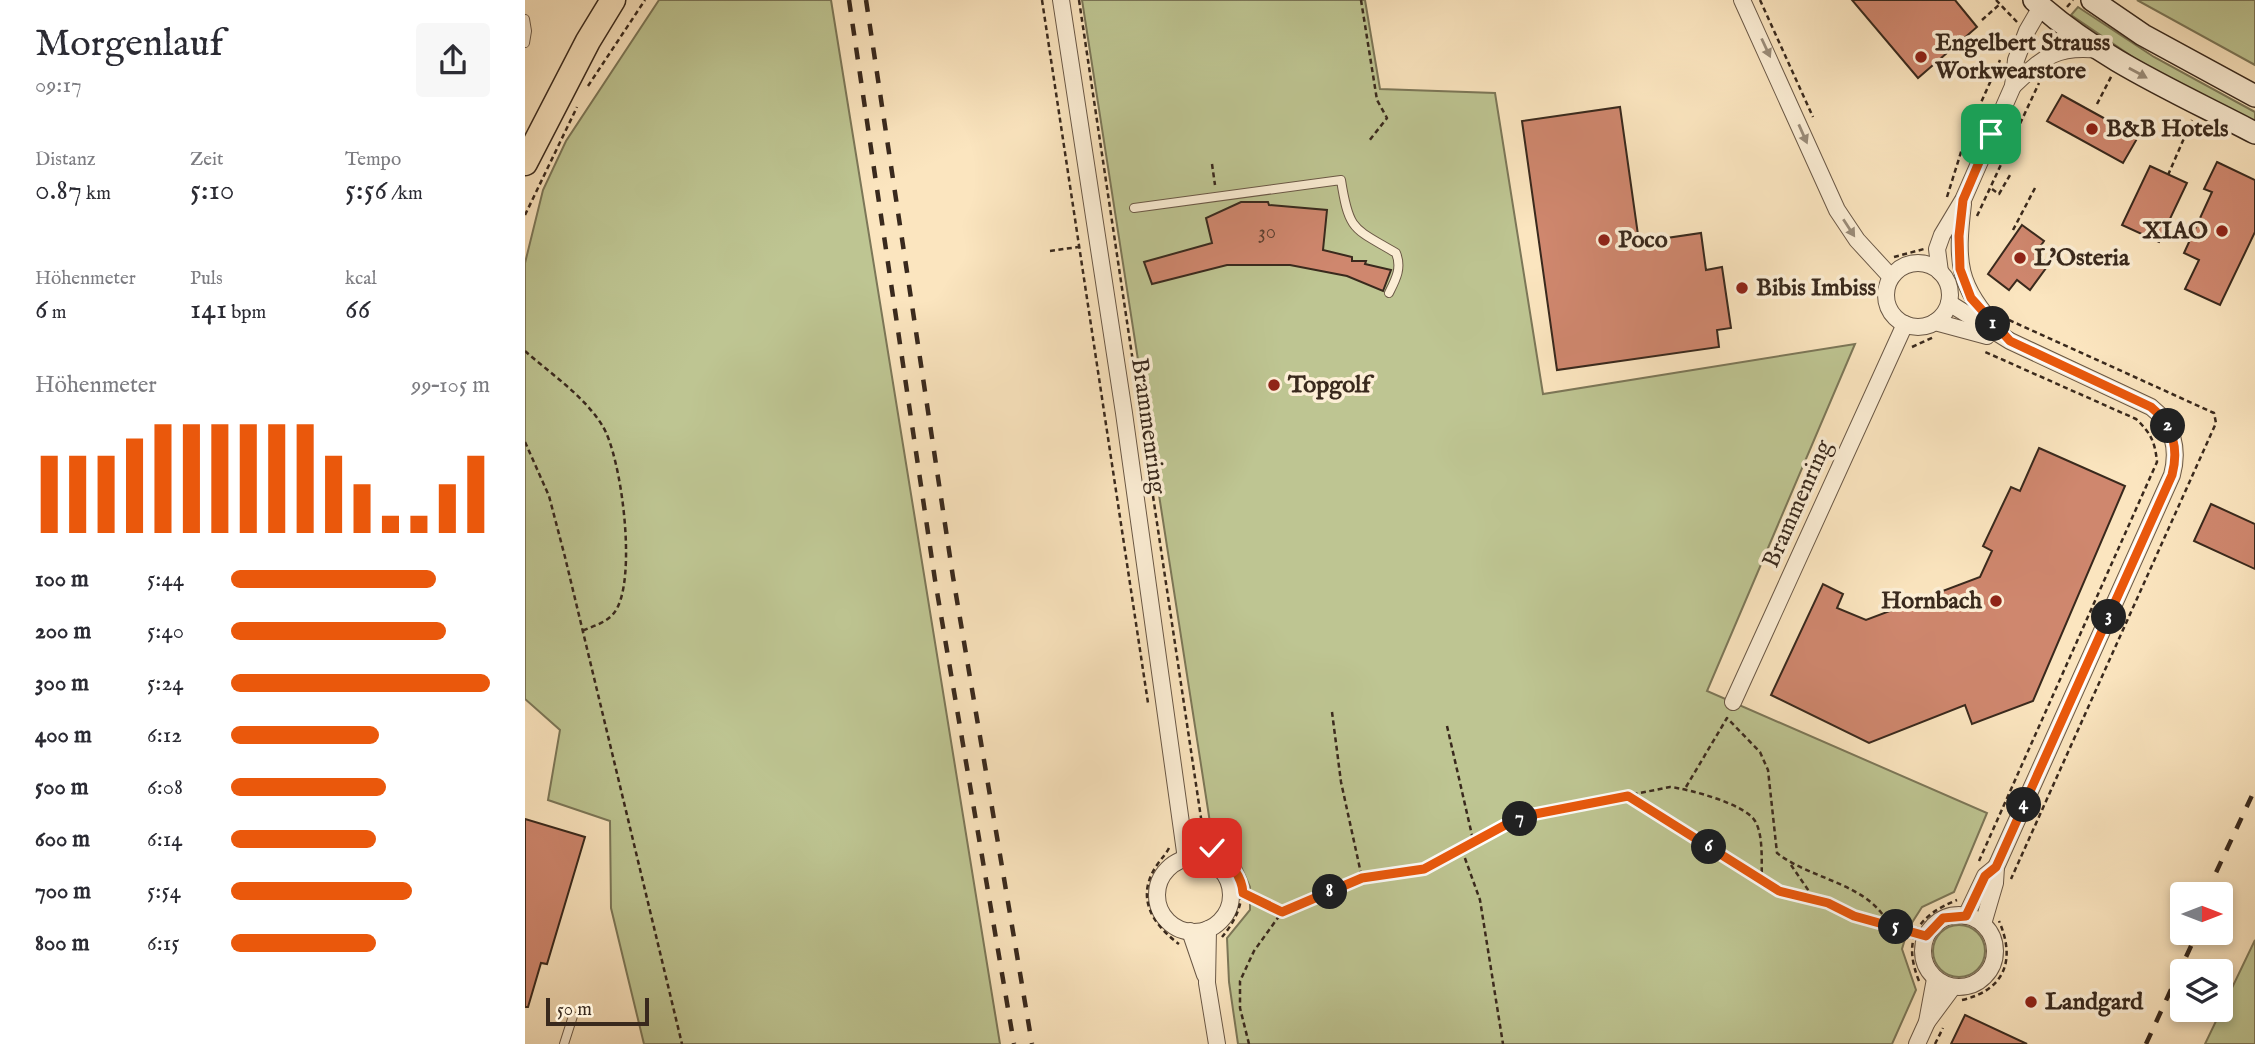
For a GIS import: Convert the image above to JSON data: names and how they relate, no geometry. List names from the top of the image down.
{
  "streets": {
    "street": ["Brammenring"]
  },
  "places": [
    "Engelbert Strauss Workwearstore",
    "B&B Hotels",
    "XIAO",
    "Poco",
    "L'Osteria",
    "Bibis Imbiss",
    "Topgolf",
    "Hornbach",
    "Landgard"
  ],
  "house_numbers": ["30"],
  "scale_bar": "50 m",
  "north": "right",
  "page": {
    "heading": ["Morgenlauf", "09:17"],
    "stats": [
      ["Distanz", "0.87 km"],
      ["Zeit", "5:10"],
      ["Tempo", "5:56 /km"],
      ["Höhenmeter", "6 m"],
      ["Puls", "141 bpm"],
      ["kcal", "66"]
    ],
    "pins": [
      "1",
      "2",
      "3",
      "4",
      "7",
      "6",
      "8",
      "5"
    ],
    "chart": ["Höhenmeter", "99–105 m"],
    "list": [
      {
        "name": "100 m",
        "note": "5:44"
      },
      {
        "name": "200 m",
        "note": "5:40"
      },
      {
        "name": "300 m",
        "note": "5:24"
      },
      {
        "name": "400 m",
        "note": "6:12"
      },
      {
        "name": "500 m",
        "note": "6:08"
      },
      {
        "name": "600 m",
        "note": "6:14"
      },
      {
        "name": "700 m",
        "note": "5:54"
      },
      {
        "name": "800 m",
        "note": "6:15"
      }
    ],
    "scale": "50 m"
  }
}
